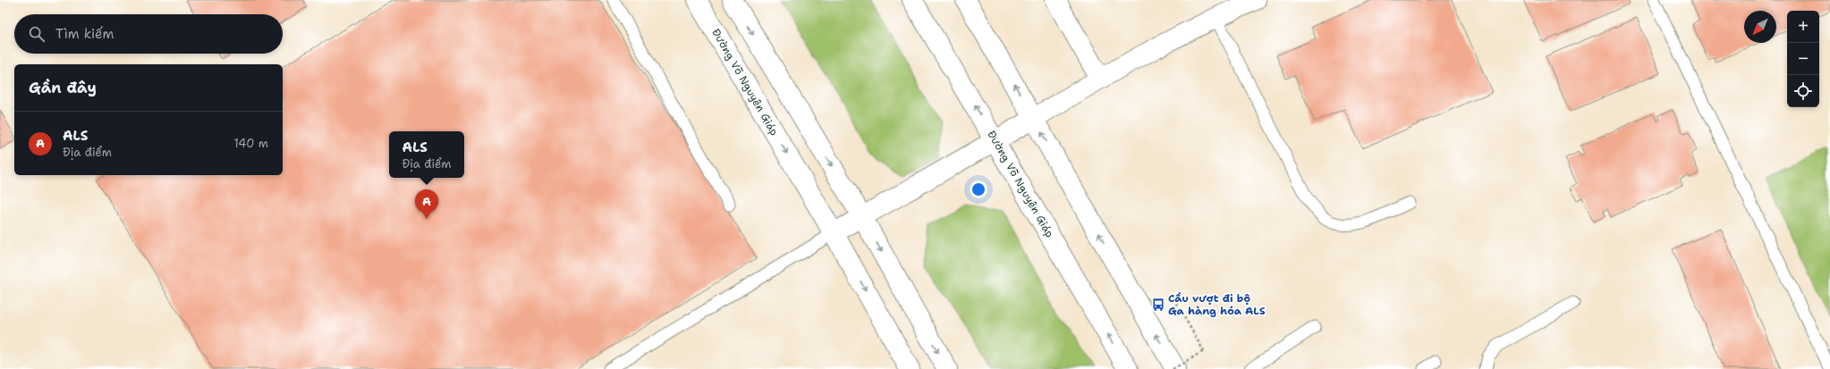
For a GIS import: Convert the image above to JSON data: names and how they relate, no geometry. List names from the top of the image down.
{
  "streets": {
    "main road": ["Đường Võ Nguyên Giáp"]
  },
  "places": {
    "bus stop": ["Cầu vượt đi bộ Ga hàng hóa ALS"]
  },
  "north": "bottom left",
  "page": {
    "map_buttons": ["+", "−"],
    "search": "Tìm kiếm",
    "heading": "Gần đây",
    "list": [
      {
        "mark": "A",
        "name": "ALS",
        "note": "Địa điểm",
        "value": "140 m"
      }
    ],
    "popup": ["ALS", "Địa điểm"],
    "pins": "A"
  }
}
